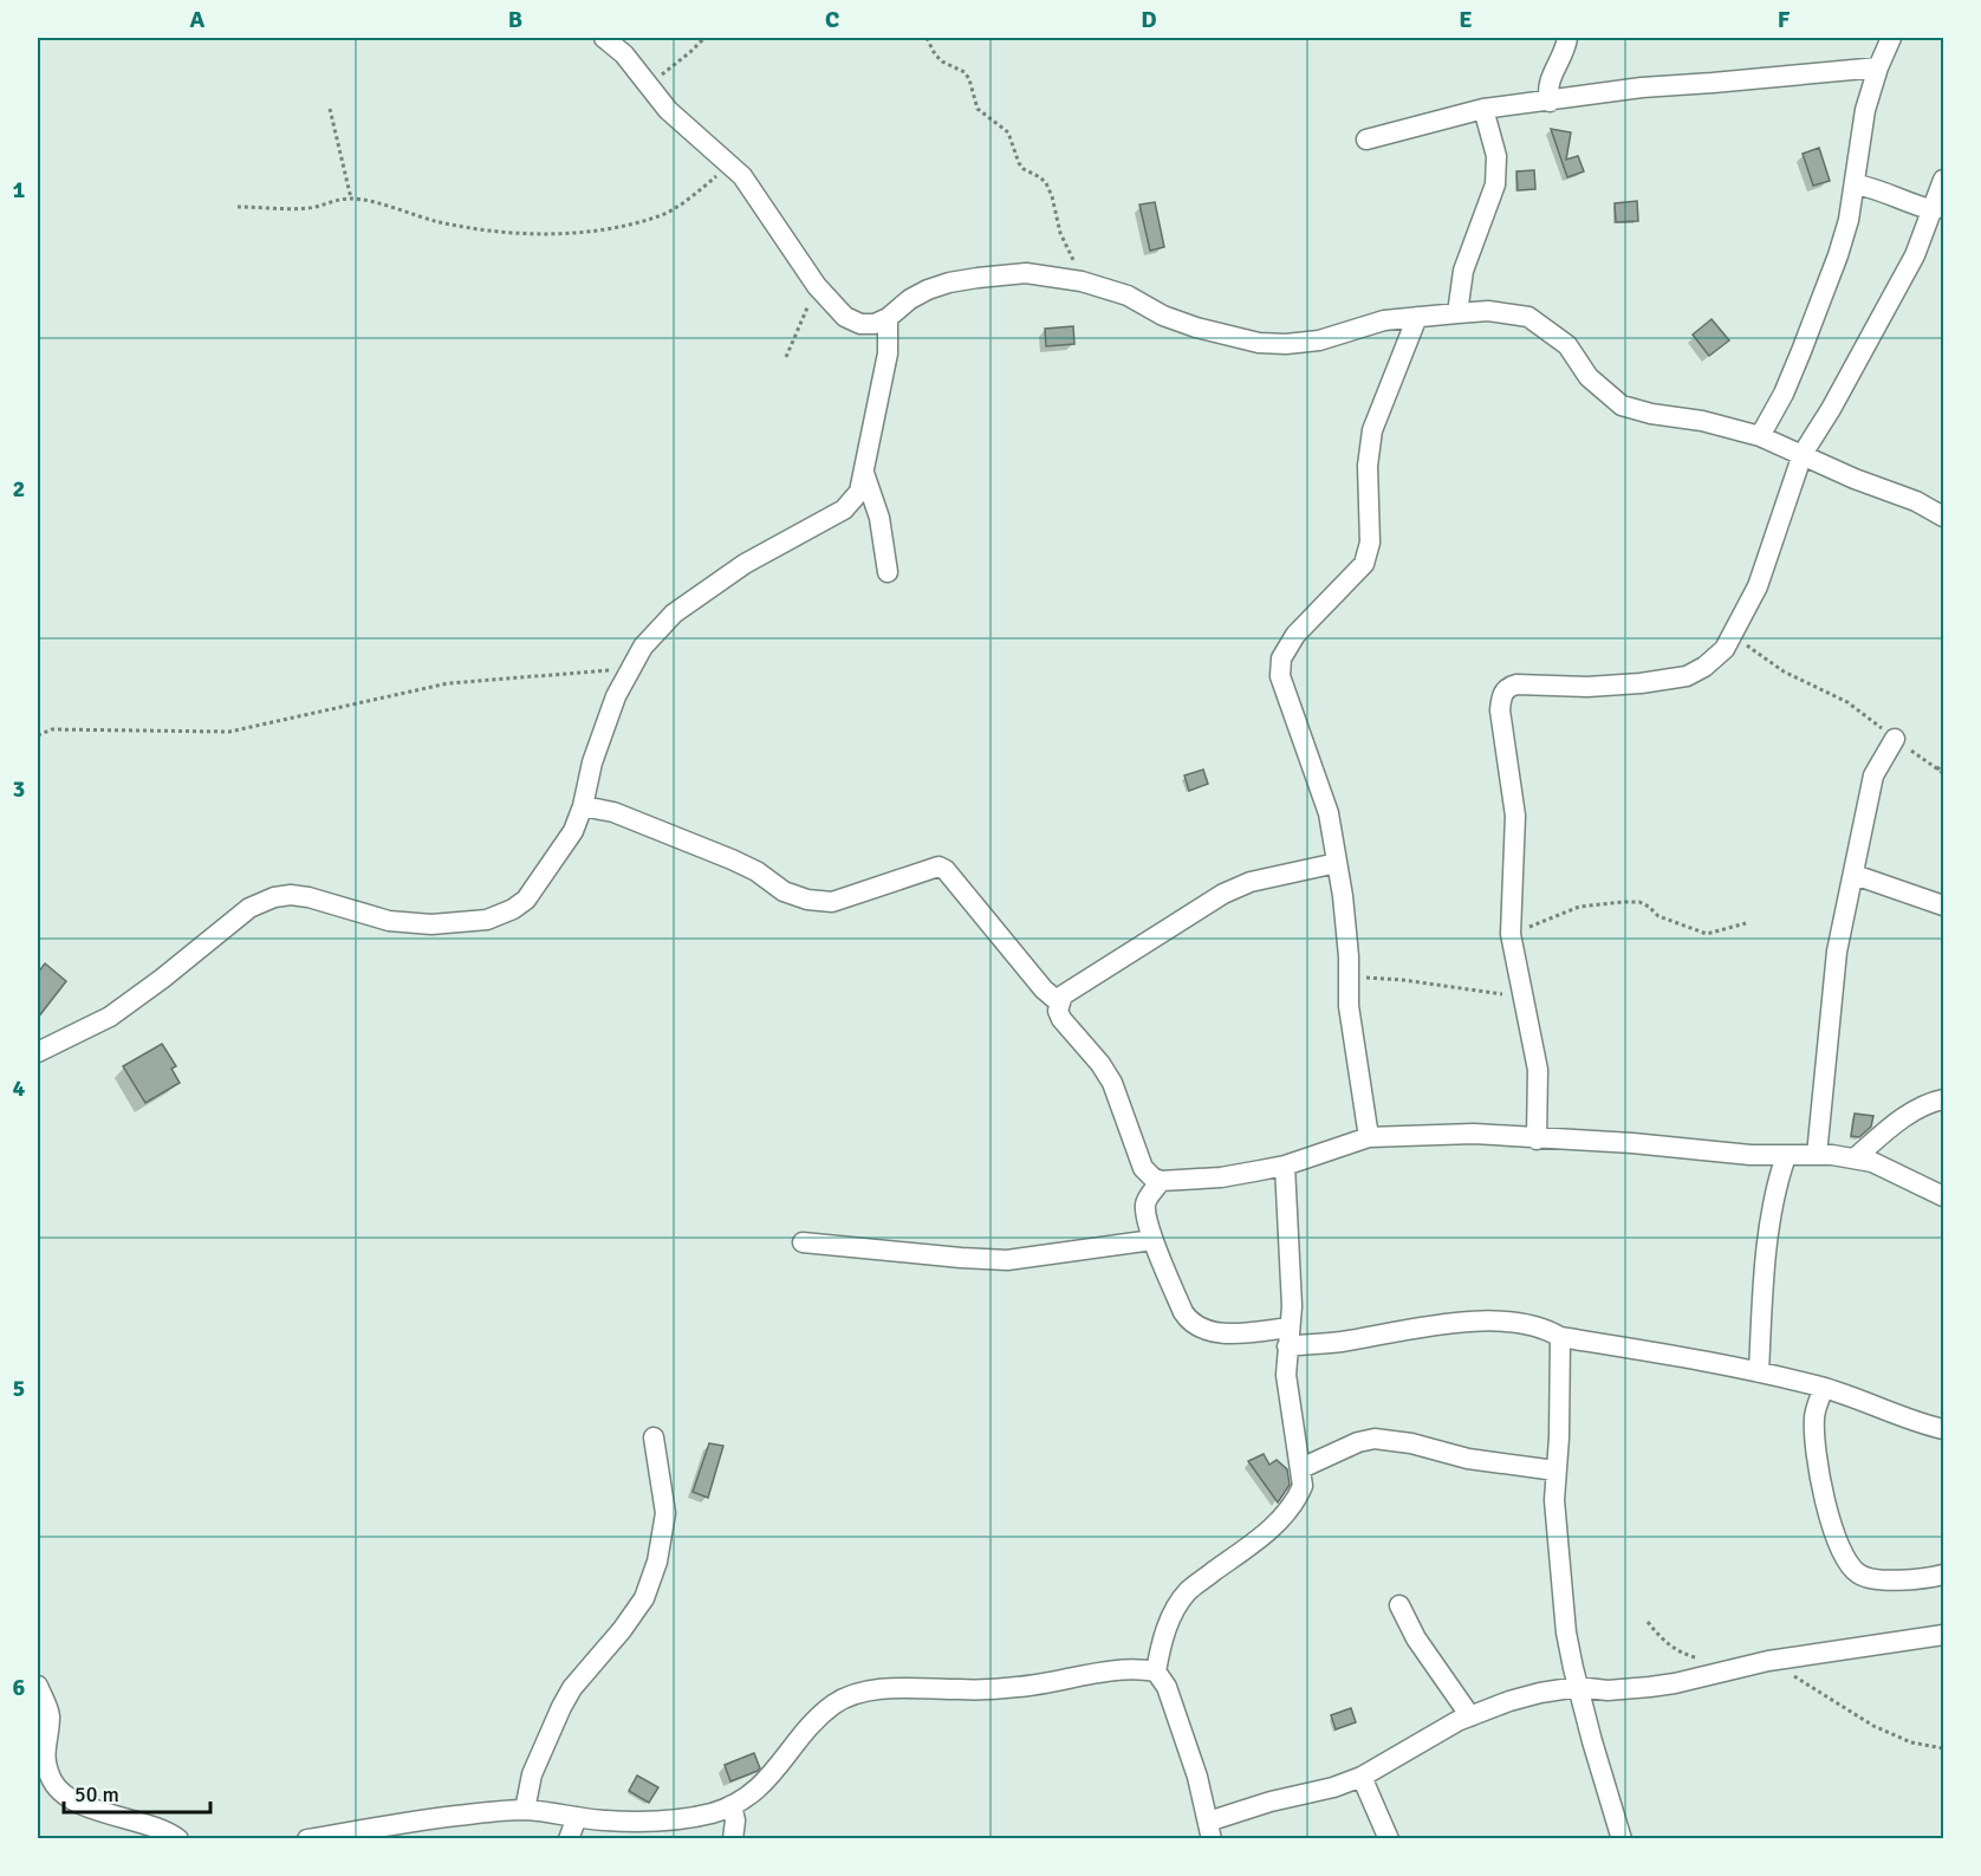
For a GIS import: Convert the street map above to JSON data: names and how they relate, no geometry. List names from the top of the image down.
{
  "scale_bar": "50 m",
  "grid": {
    "columns": [
      "A",
      "B",
      "C",
      "D",
      "E",
      "F"
    ],
    "rows": [
      "1",
      "2",
      "3",
      "4",
      "5",
      "6"
    ]
  }
}
